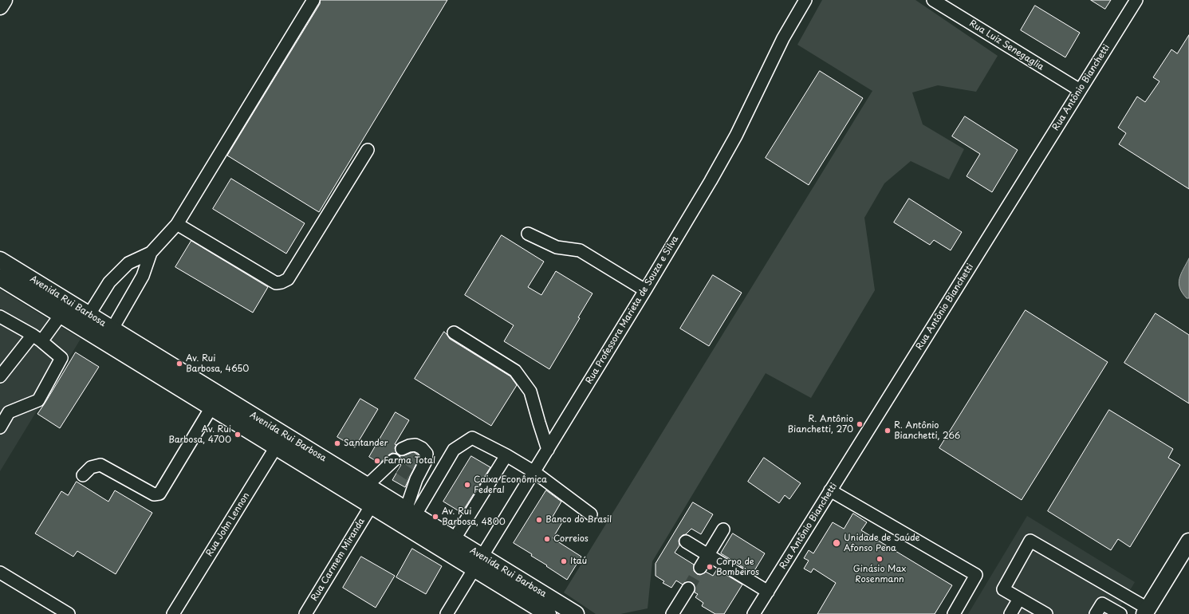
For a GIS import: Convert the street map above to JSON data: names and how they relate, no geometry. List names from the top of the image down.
{
  "streets": {
    "main road": ["Avenida Rui Barbosa"],
    "street": [
      "Rua Luiz Senegaglia",
      "Rua Antônio Bianchetti",
      "Rua Professora Marieta de Souza e Silva",
      "Rua John Lennon",
      "Rua Carmem Miranda"
    ]
  },
  "crossings": [
    ["Rua Luiz Senegaglia", "Rua Antônio Bianchetti"],
    ["Avenida Rui Barbosa", "Rua Professora Marieta de Souza e Silva"],
    ["Avenida Rui Barbosa", "Rua John Lennon"],
    ["Avenida Rui Barbosa", "Rua Carmem Miranda"]
  ],
  "places": [
    "Av. Rui Barbosa, 4650",
    "R. Antônio Bianchetti, 270",
    "R. Antônio Bianchetti, 266",
    "Av. Rui Barbosa, 4700",
    "Santander",
    "Farma Total",
    "Caixa Econômica Federal",
    "Av. Rui Barbosa, 4800",
    "Banco do Brasil",
    "Correios",
    "Unidade de Saúde Afonso Pena",
    "Ginásio Max Rosenmann",
    "Itaú",
    "Corpo de Bombeiros"
  ]
}
